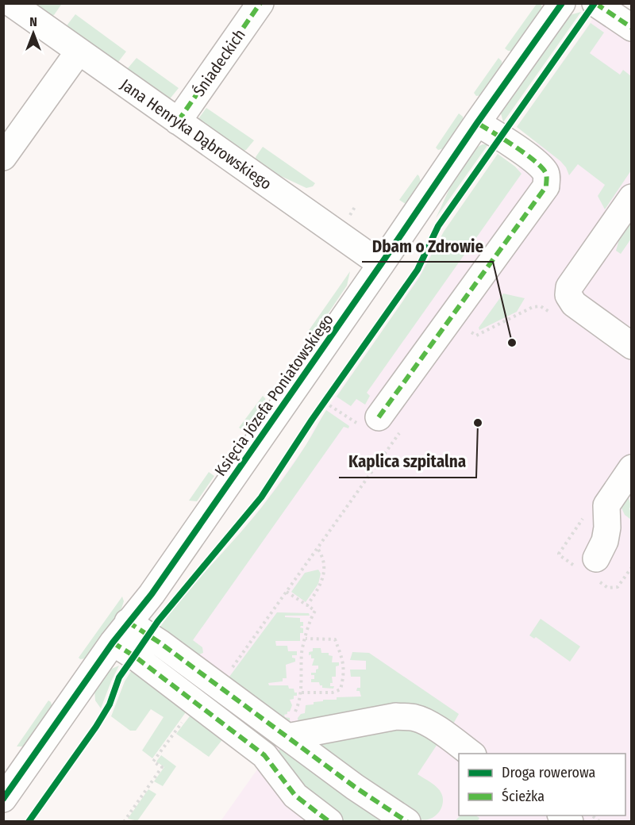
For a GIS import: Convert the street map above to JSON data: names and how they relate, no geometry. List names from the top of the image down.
{
  "streets": {
    "street": ["Śniadeckich", "Jana Henryka Dąbrowskiego", "Księcia Józefa Poniatowskiego"]
  },
  "crossings": [
    ["Śniadeckich", "Jana Henryka Dąbrowskiego"],
    ["Jana Henryka Dąbrowskiego", "Księcia Józefa Poniatowskiego"]
  ],
  "places": ["Dbam o Zdrowie", "Kaplica szpitalna"],
  "legend": ["Droga rowerowa", "Ścieżka"],
  "north": "top"
}
